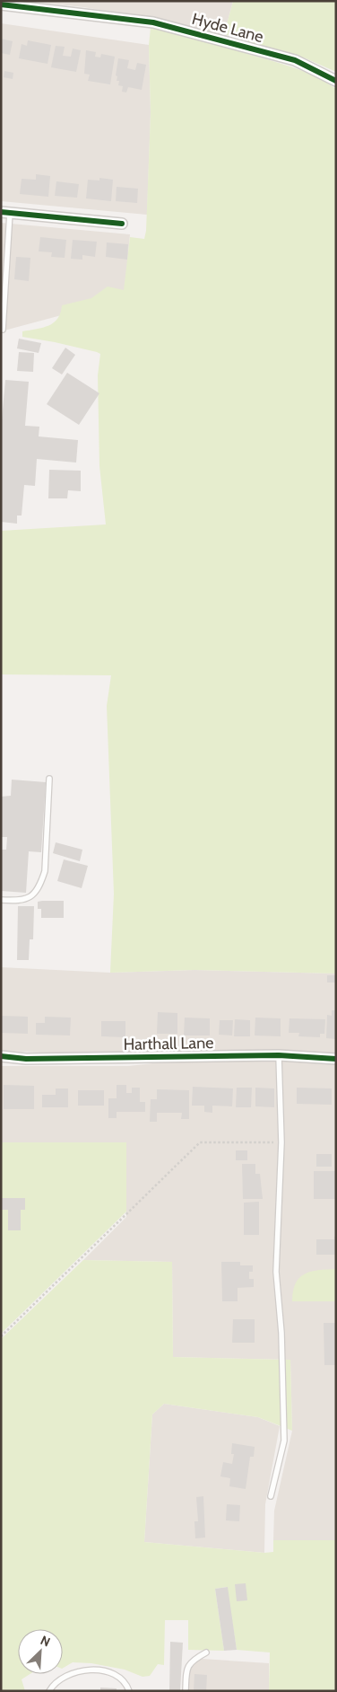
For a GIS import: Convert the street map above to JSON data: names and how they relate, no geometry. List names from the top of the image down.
{
  "streets": {
    "street": ["Hyde Lane", "Harthall Lane"]
  },
  "north": "top right"
}
